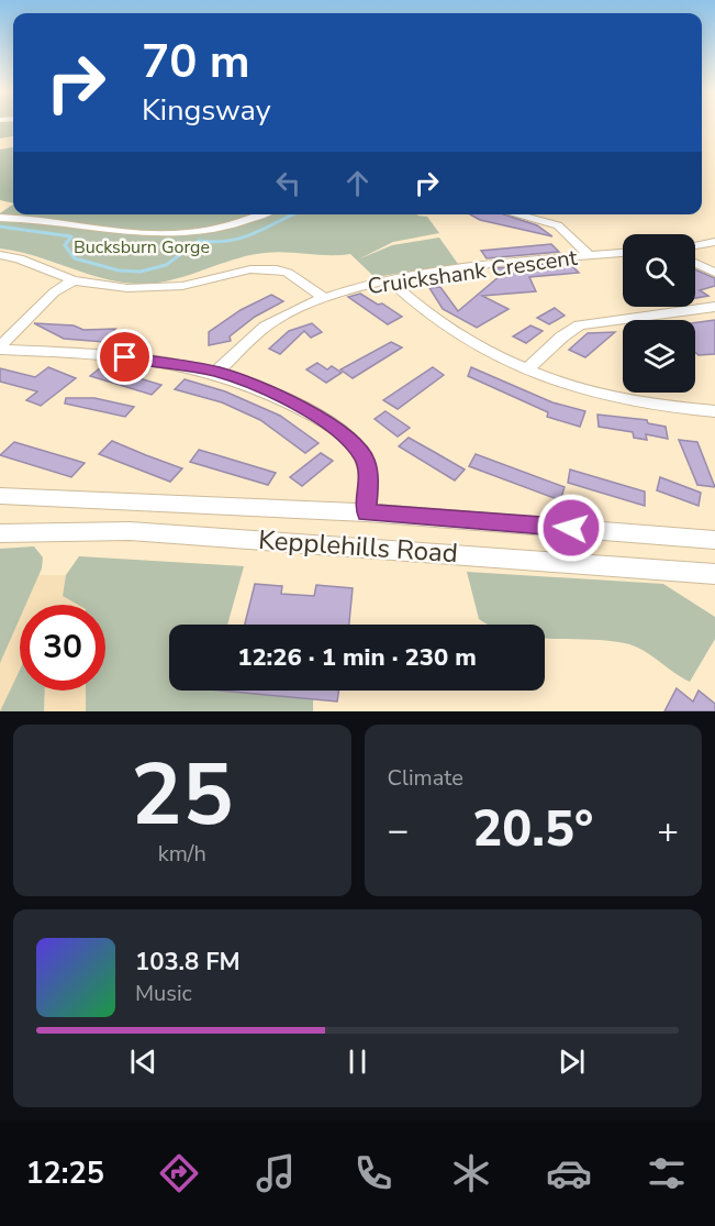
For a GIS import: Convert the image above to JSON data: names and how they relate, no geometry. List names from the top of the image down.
{
  "streets": {
    "street": ["Cruickshank Crescent", "Kepplehills Road"]
  },
  "parks": ["Bucksburn Gorge"],
  "page": {
    "turn": ["70 m", "Kingsway"],
    "limit": "30",
    "trip": "12:26 · 1 min · 230 m",
    "tile": [
      ["25", "km/h"],
      "Climate"
    ],
    "heat": ["−", "20.5°", "+"],
    "song": ["103.8 FM", "Music"],
    "tabs": "12:25"
  }
}
